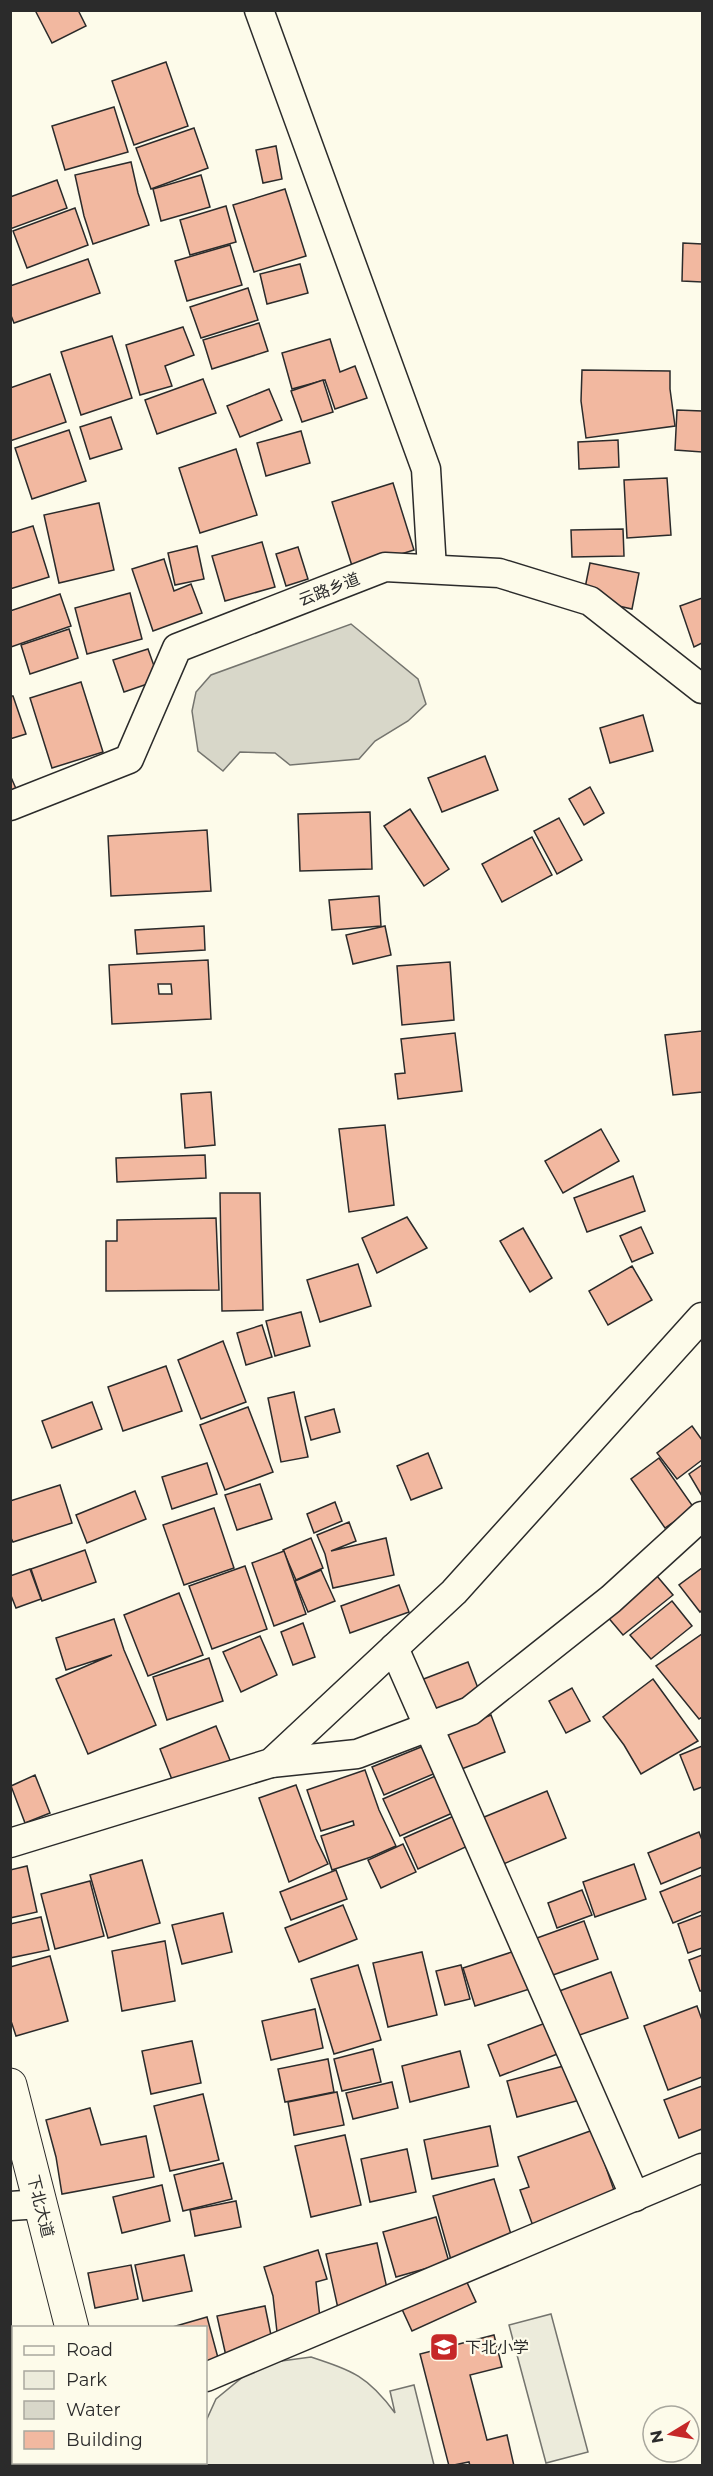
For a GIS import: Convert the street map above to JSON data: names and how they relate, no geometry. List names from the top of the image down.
{
  "streets": {
    "street": ["云路乡道", "下北大道"]
  },
  "places": {
    "school or university": ["下北小学"]
  },
  "legend": [
    "Road",
    "Park",
    "Water",
    "Building"
  ],
  "north": "left"
}
